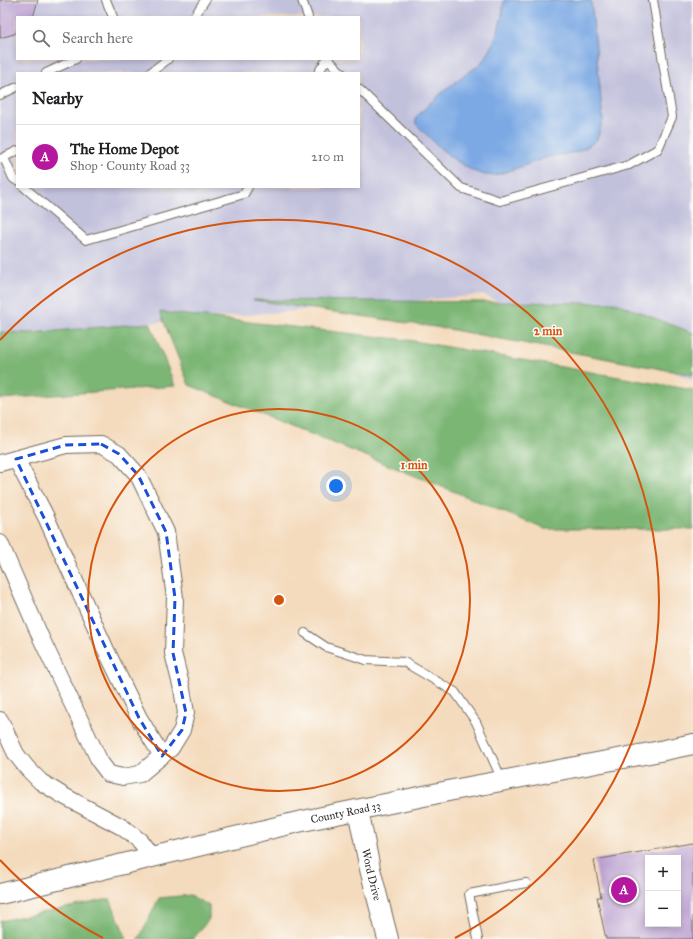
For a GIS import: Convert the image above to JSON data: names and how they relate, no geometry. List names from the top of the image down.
{
  "streets": {
    "street": ["County Road 33", "Word Drive"]
  },
  "crossings": [
    ["County Road 33", "Word Drive"]
  ],
  "page": {
    "search": "Search here",
    "heading": "Nearby",
    "list": [
      {
        "mark": "A",
        "name": "The Home Depot",
        "note": "Shop · County Road 33",
        "value": "210 m"
      }
    ],
    "map_buttons": ["+", "−"],
    "pins": "A"
  },
  "rings": ["2 min", "1 min"]
}
